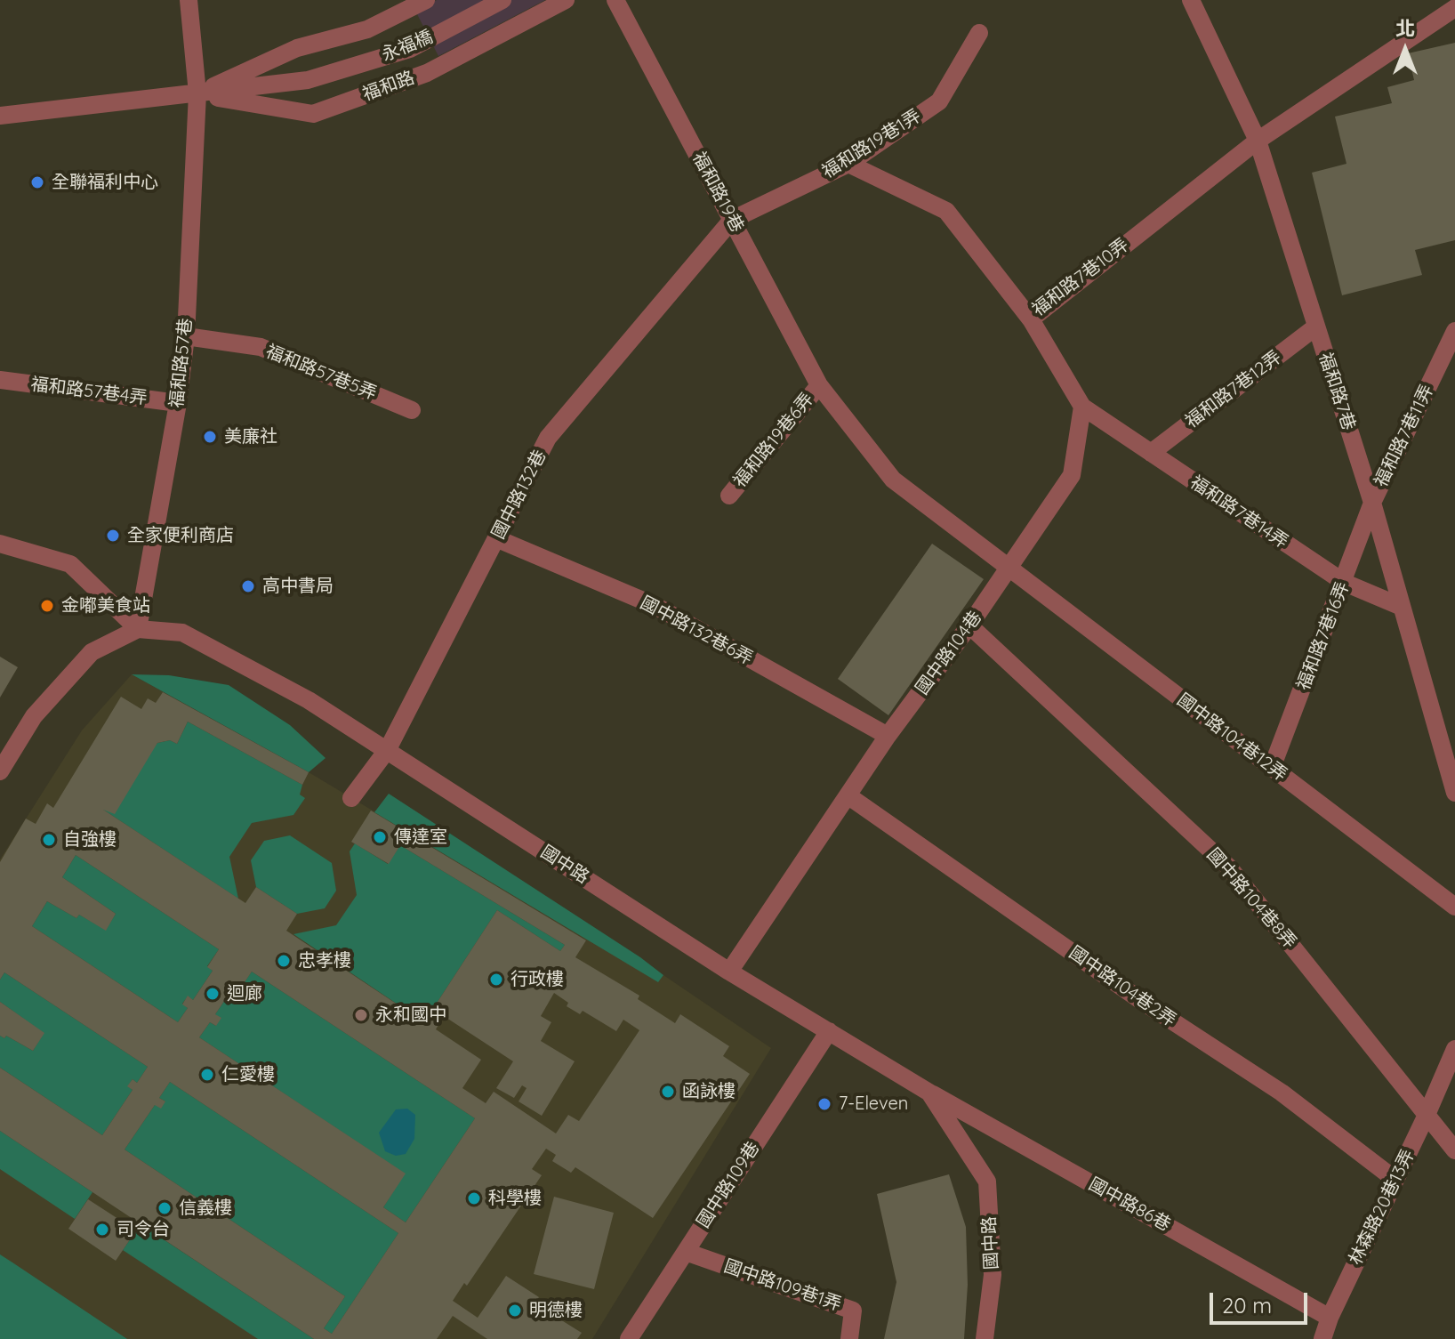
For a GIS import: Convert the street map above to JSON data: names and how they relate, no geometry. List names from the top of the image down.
{
  "streets": {
    "street": [
      "永福橋",
      "福和路",
      "福和路19巷1弄",
      "福和路19巷",
      "福和路7巷10弄",
      "福和路57巷",
      "福和路57巷5弄",
      "福和路7巷12弄",
      "福和路57巷4弄",
      "福和路7巷",
      "福和路7巷11弄",
      "福和路19巷6弄",
      "國中路132巷",
      "福和路7巷14弄",
      "國中路132巷6弄",
      "福和路7巷16弄",
      "國中路104巷",
      "國中路104巷12弄",
      "國中路",
      "國中路104巷8弄",
      "國中路104巷2弄",
      "國中路109巷",
      "國中路86巷",
      "林森路20巷13弄",
      "國中路109巷1弄"
    ]
  },
  "crossings": [
    ["永福橋", "福和路"],
    ["福和路", "福和路57巷"],
    ["福和路19巷1弄", "福和路19巷"],
    ["福和路19巷1弄", "福和路7巷10弄"],
    ["福和路19巷1弄", "國中路132巷"],
    ["福和路19巷", "福和路19巷6弄"],
    ["福和路19巷", "國中路132巷"],
    ["福和路19巷", "國中路104巷"],
    ["福和路19巷", "國中路104巷12弄"],
    ["福和路7巷10弄", "福和路7巷"],
    ["福和路57巷", "福和路57巷5弄"],
    ["福和路57巷", "福和路57巷4弄"],
    ["福和路57巷", "國中路"],
    ["福和路7巷12弄", "福和路7巷"],
    ["福和路7巷12弄", "福和路7巷14弄"],
    ["福和路7巷", "福和路7巷11弄"],
    ["福和路7巷", "福和路7巷14弄"],
    ["福和路7巷", "福和路7巷16弄"],
    ["福和路7巷11弄", "福和路7巷16弄"],
    ["國中路132巷", "國中路132巷6弄"],
    ["國中路132巷", "國中路"],
    ["福和路7巷14弄", "福和路7巷16弄"],
    ["福和路7巷14弄", "國中路104巷"],
    ["國中路132巷6弄", "國中路104巷"],
    ["福和路7巷16弄", "國中路104巷12弄"],
    ["國中路104巷", "國中路104巷12弄"],
    ["國中路104巷", "國中路"],
    ["國中路104巷", "國中路104巷8弄"],
    ["國中路104巷", "國中路104巷2弄"],
    ["國中路", "國中路109巷"],
    ["國中路", "國中路86巷"],
    ["國中路104巷8弄", "林森路20巷13弄"],
    ["國中路104巷2弄", "林森路20巷13弄"],
    ["國中路109巷", "國中路109巷1弄"],
    ["國中路86巷", "林森路20巷13弄"]
  ],
  "places": [
    "全聯福利中心",
    "美廉社",
    "全家便利商店",
    "高中書局",
    "金嘟美食站",
    "傳達室",
    "自強樓",
    "忠孝樓",
    "行政樓",
    "迴廊",
    "永和國中",
    "仁愛樓",
    "函詠樓",
    "7-Eleven",
    "科學樓",
    "信義樓",
    "司令台",
    "明德樓"
  ],
  "scale_bar": "20 m",
  "north": "top"
}
